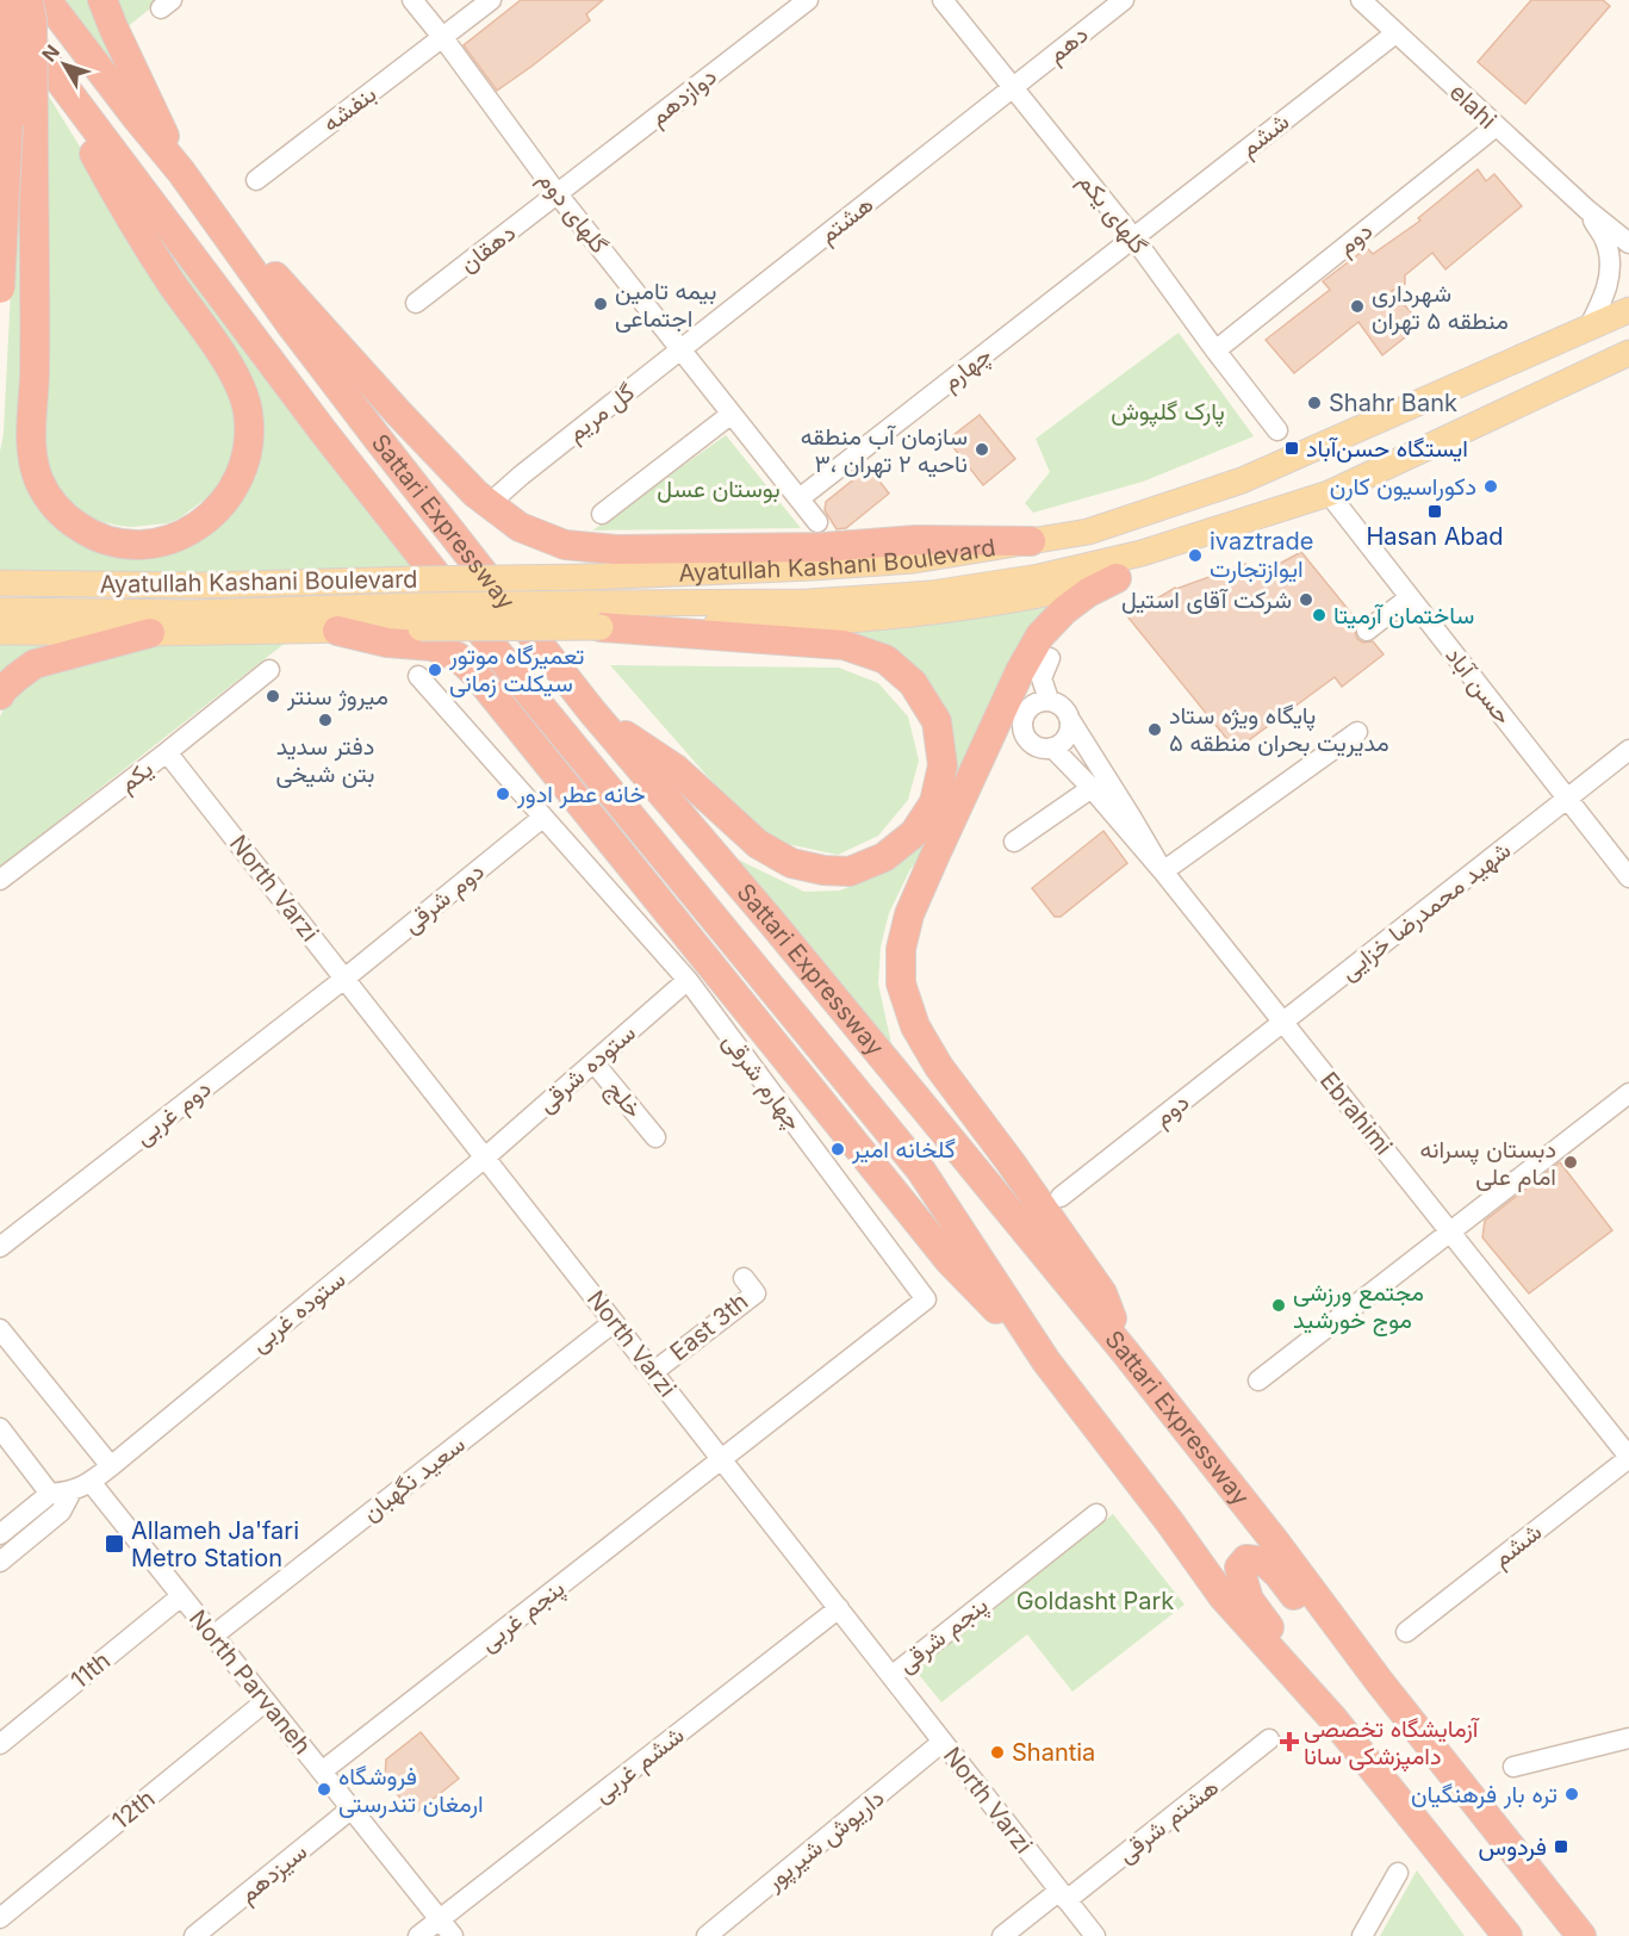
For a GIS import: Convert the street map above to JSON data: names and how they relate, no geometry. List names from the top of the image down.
{
  "streets": {
    "highway": ["Sattari Expressway"],
    "main road": ["Ayatullah Kashani Boulevard"],
    "street": [
      "دهم",
      "دوازدهم",
      "elahi",
      "بنفشه",
      "ششم",
      "گلهای دوم",
      "گلهای یکم",
      "هشتم",
      "دوم",
      "دهقان",
      "چهارم",
      "گل مریم",
      "حسن آباد",
      "یکم",
      "North Varzi",
      "دوم شرقی",
      "شهید محمدرضا خزایی",
      "ستوده شرقی",
      "چهارم شرقی",
      "خلج",
      "دوم غربی",
      "Ebrahimi",
      "ستوده غربی",
      "East 3th",
      "سعید نگهبان",
      "پنجم غربی",
      "پنجم شرقی",
      "11th",
      "North Parvaneh",
      "ششم غربی",
      "12th",
      "هشتم شرقی",
      "داریوش شیرپور",
      "سیزدهم"
    ]
  },
  "crossings": [
    ["دهم", "گلهای یکم"],
    ["دهم", "هشتم"],
    ["دوازدهم", "گلهای دوم"],
    ["دوازدهم", "دهقان"],
    ["elahi", "ششم"],
    ["elahi", "دوم"],
    ["بنفشه", "گلهای دوم"],
    ["ششم", "گلهای یکم"],
    ["ششم", "چهارم"],
    ["ششم", "Ebrahimi"],
    ["گلهای دوم", "هشتم"],
    ["گلهای دوم", "دهقان"],
    ["گلهای دوم", "چهارم"],
    ["گلهای دوم", "گل مریم"],
    ["گلهای یکم", "هشتم"],
    ["گلهای یکم", "دوم"],
    ["گلهای یکم", "چهارم"],
    ["هشتم", "گل مریم"],
    ["دوم", "شهید محمدرضا خزایی"],
    ["دوم", "Ebrahimi"],
    ["Ayatullah Kashani Boulevard", "حسن آباد"],
    ["حسن آباد", "شهید محمدرضا خزایی"],
    ["یکم", "North Varzi"],
    ["North Varzi", "دوم شرقی"],
    ["North Varzi", "ستوده شرقی"],
    ["North Varzi", "چهارم شرقی"],
    ["North Varzi", "دوم غربی"],
    ["North Varzi", "ستوده غربی"],
    ["North Varzi", "East 3th"],
    ["North Varzi", "سعید نگهبان"],
    ["North Varzi", "پنجم غربی"],
    ["North Varzi", "پنجم شرقی"],
    ["North Varzi", "ششم غربی"],
    ["North Varzi", "هشتم شرقی"],
    ["North Varzi", "داریوش شیرپور"],
    ["دوم شرقی", "چهارم شرقی"],
    ["دوم شرقی", "دوم غربی"],
    ["شهید محمدرضا خزایی", "Ebrahimi"],
    ["ستوده شرقی", "چهارم شرقی"],
    ["ستوده شرقی", "خلج"],
    ["ستوده شرقی", "ستوده غربی"],
    ["چهارم شرقی", "پنجم غربی"],
    ["ستوده غربی", "North Parvaneh"],
    ["سعید نگهبان", "North Parvaneh"],
    ["پنجم غربی", "North Parvaneh"],
    ["11th", "North Parvaneh"],
    ["North Parvaneh", "ششم غربی"],
    ["North Parvaneh", "12th"],
    ["North Parvaneh", "سیزدهم"]
  ],
  "parks": ["پارک گلپوش", "بوستان عسل", "Goldasht Park"],
  "places": {
    "other": [
      "بیمه تامین اجتماعی",
      "شهرداری منطقه ۵ تهران",
      "Shahr Bank",
      "سازمان آب منطقه ۳، ناحیه ۲ تهران",
      "دکوراسیون کارن",
      "ivaztrade ایوازتجارت",
      "شرکت آقای استیل",
      "ساختمان آرمیتا",
      "تعمیرگاه موتور سیکلت زمانی",
      "میروژ سنتر",
      "دفتر سدید بتن شیخی",
      "پایگاه ویژه ستاد مدیریت بحران منطقه ۵",
      "خانه عطر ادور",
      "گلخانه امیر",
      "دبستان پسرانه امام علی",
      "مجتمع ورزشی موج خورشید",
      "Shantia",
      "فروشگاه ارمغان تندرستی",
      "تره بار فرهنگیان"
    ],
    "transit": [
      "ایستگاه حسن‌آباد",
      "Hasan Abad",
      "Allameh Ja'fari Metro Station",
      "فردوس"
    ],
    "health": ["آزمایشگاه تخصصی دامپزشکی سانا"]
  },
  "north": "top left"
}
